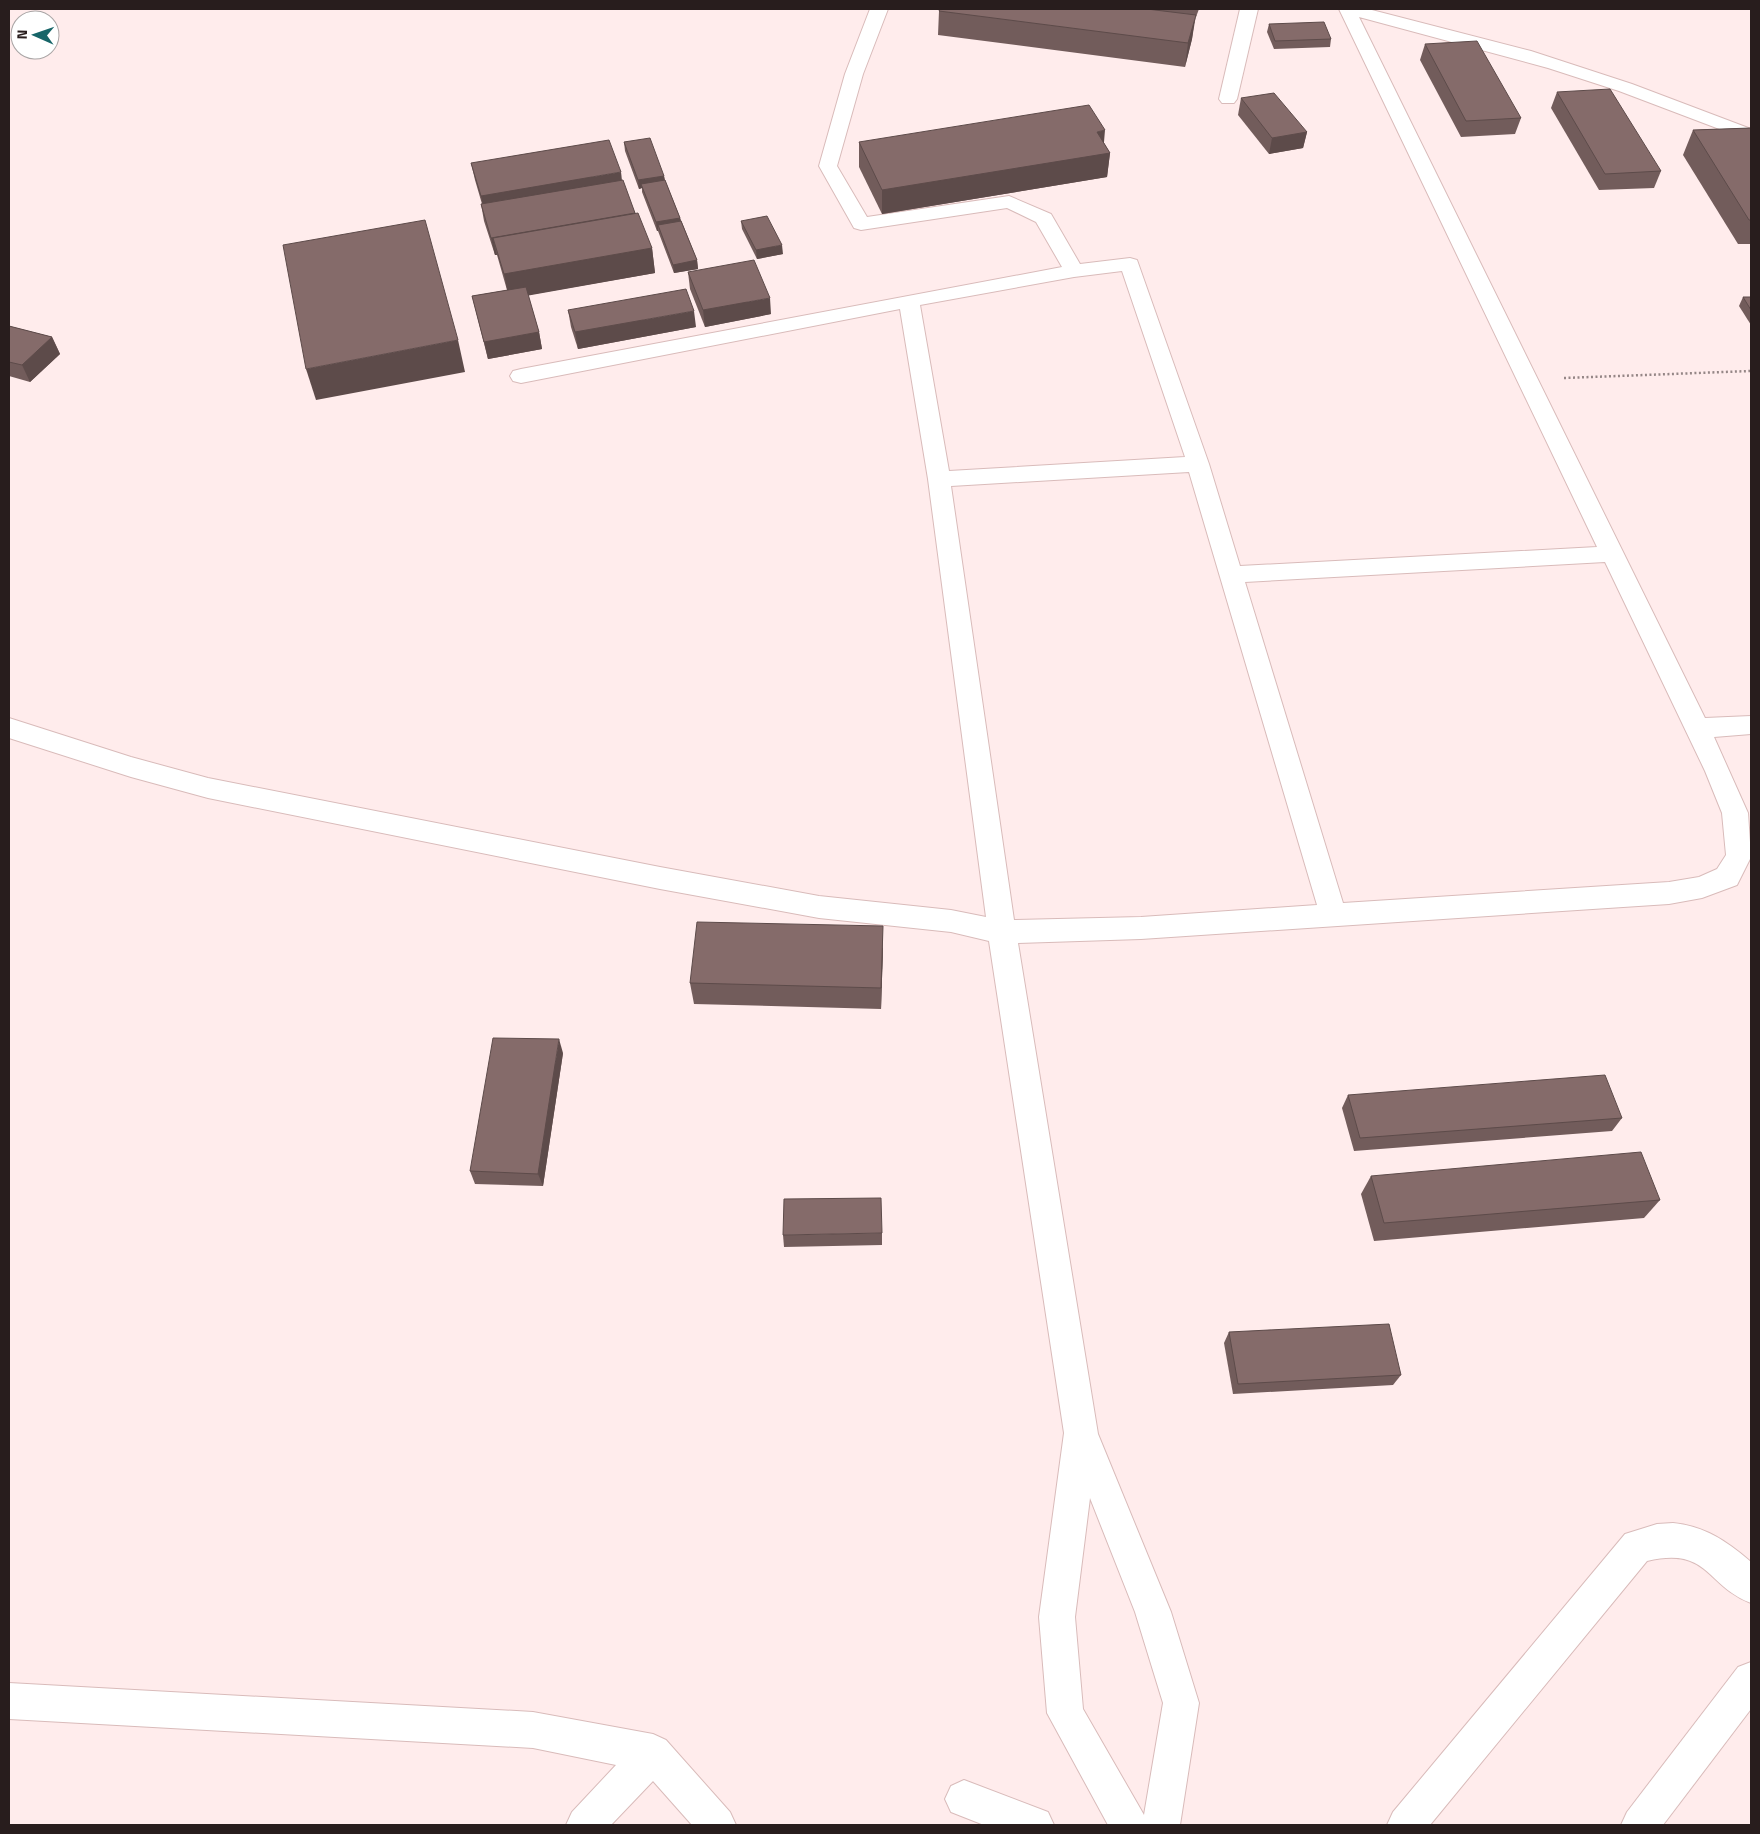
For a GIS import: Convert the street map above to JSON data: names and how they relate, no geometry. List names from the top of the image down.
{
  "north": "left"
}
